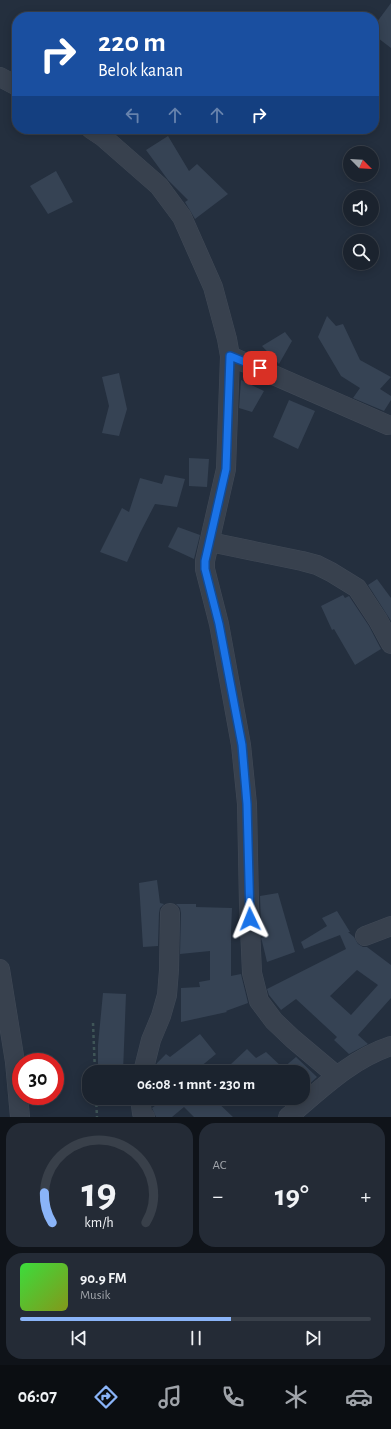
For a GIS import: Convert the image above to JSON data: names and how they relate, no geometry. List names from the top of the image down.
{
  "north": "bottom right",
  "page": {
    "turn": ["220 m", "Belok kanan"],
    "limit": "30",
    "trip": "06:08 · 1 mnt · 230 m",
    "tile": "AC",
    "heat": ["−", "19°", "+"],
    "song": ["90.9 FM", "Musik"],
    "tabs": "06:07",
    "gauge": ["19", "km/h"]
  }
}
